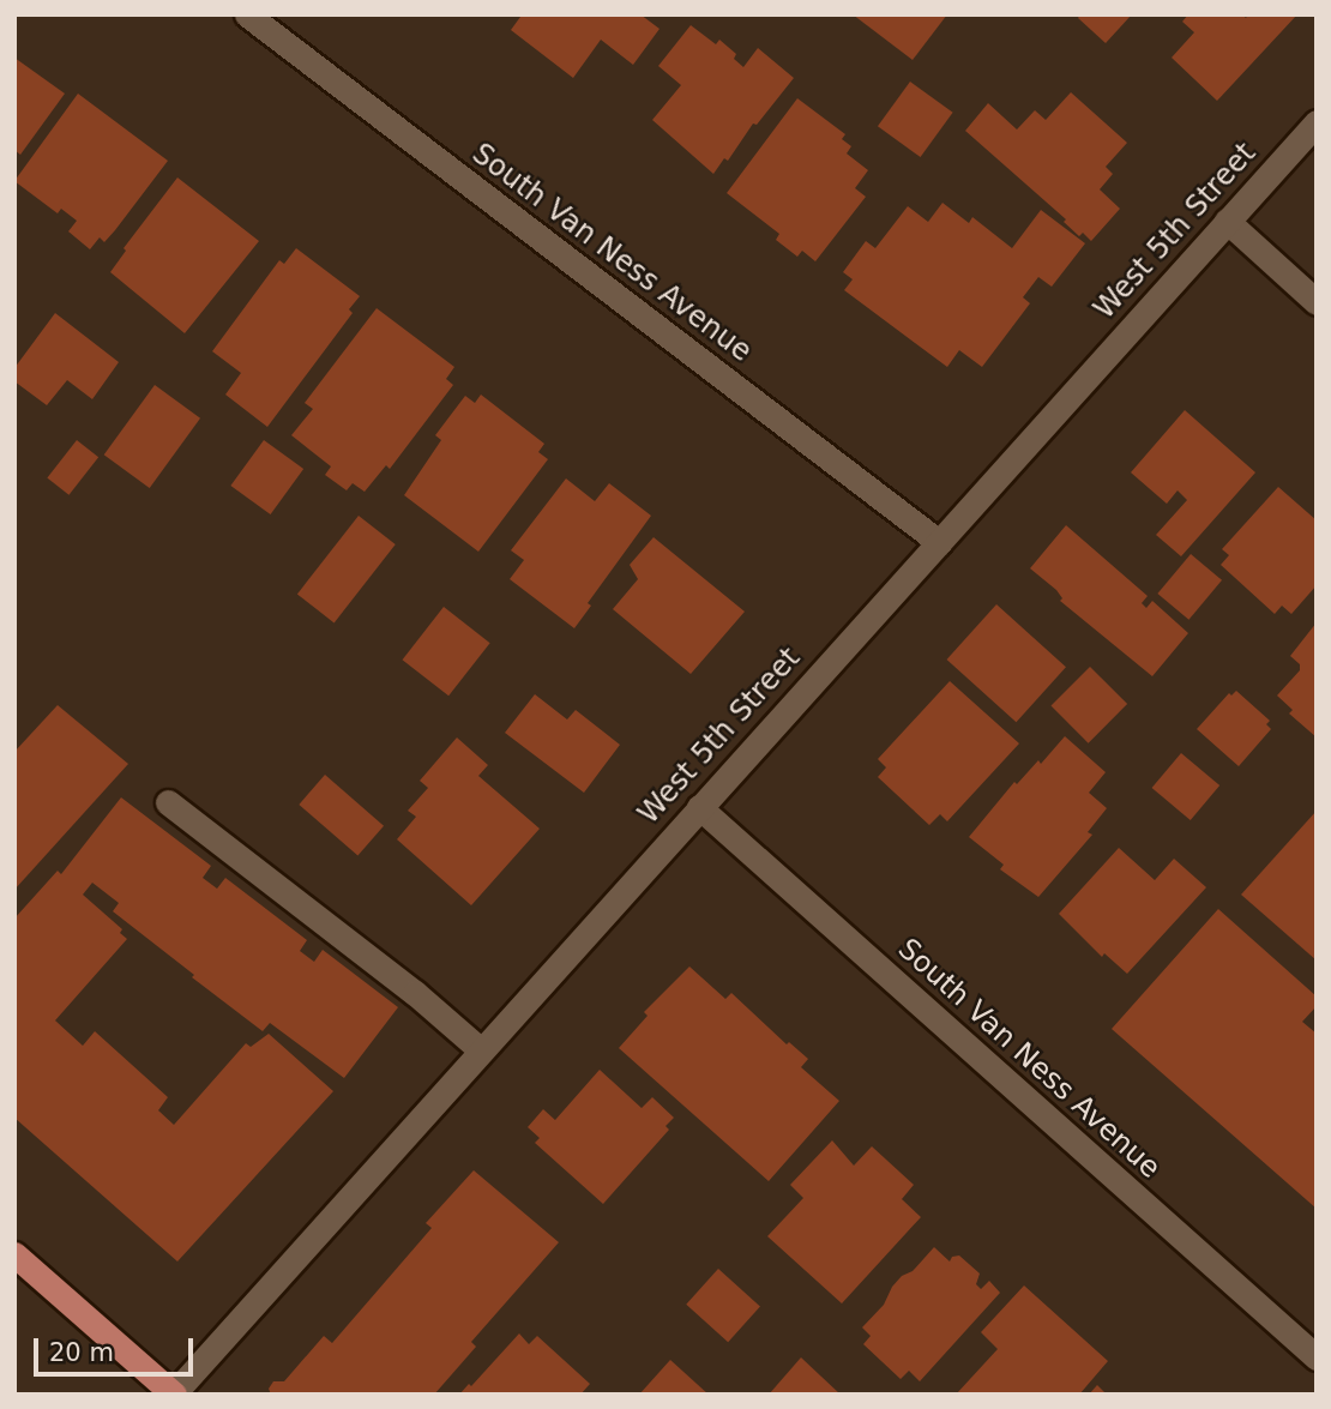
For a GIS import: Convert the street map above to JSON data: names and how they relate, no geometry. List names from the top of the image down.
{
  "streets": {
    "street": ["West 5th Street", "South Van Ness Avenue"]
  },
  "crossings": [
    ["West 5th Street", "South Van Ness Avenue"]
  ],
  "scale_bar": "20 m"
}
